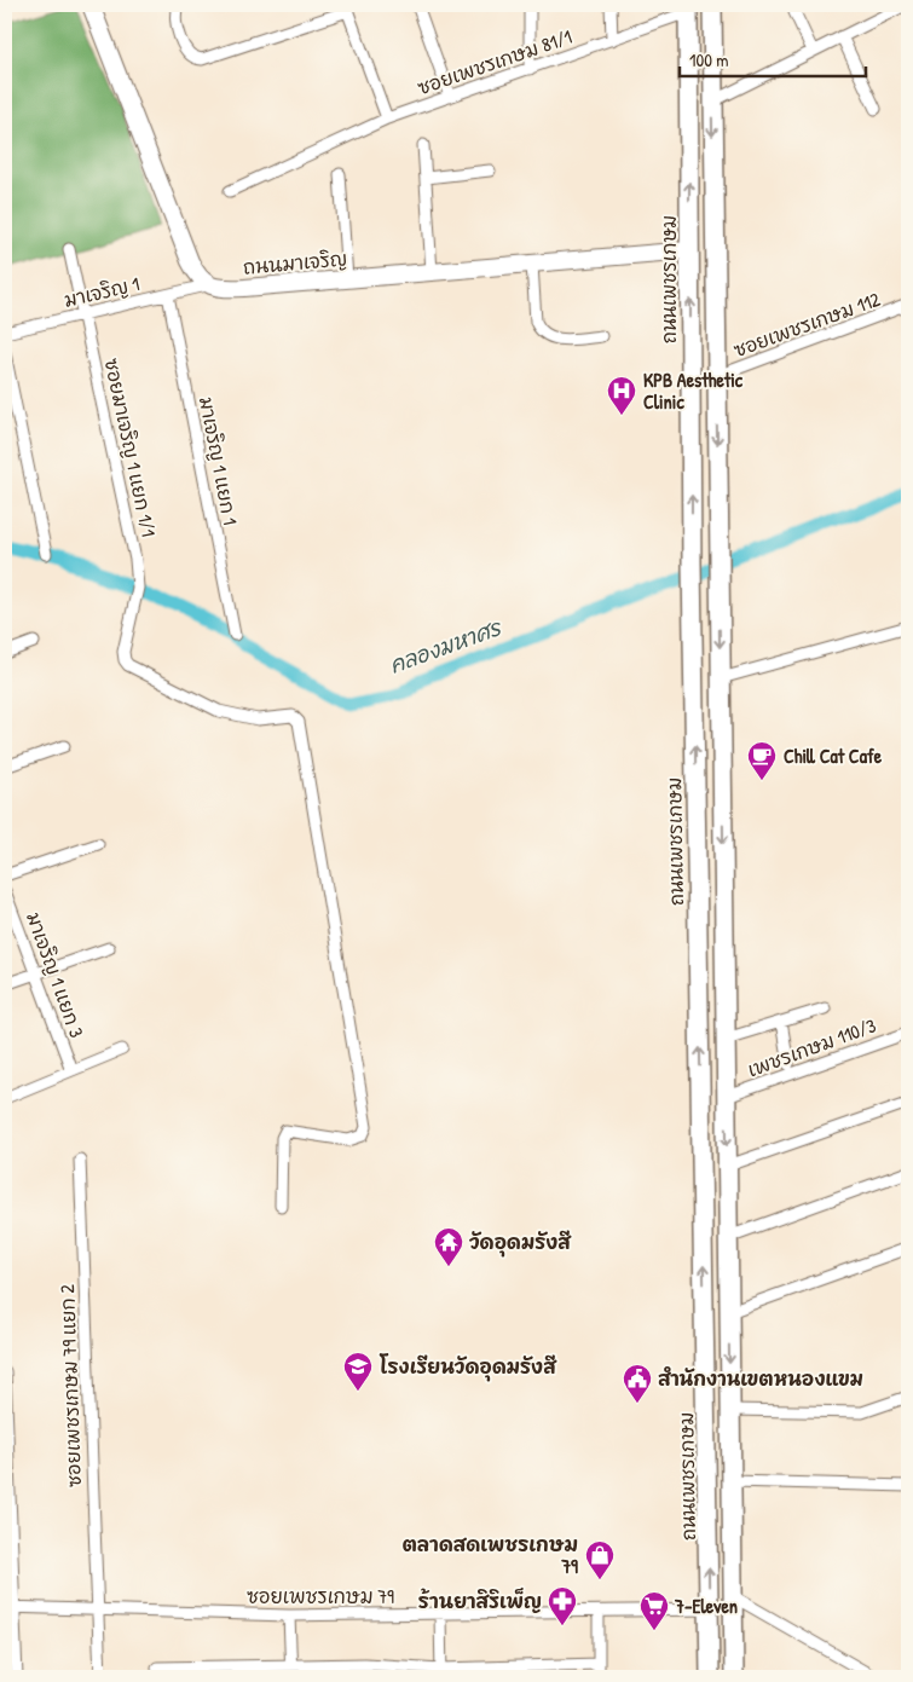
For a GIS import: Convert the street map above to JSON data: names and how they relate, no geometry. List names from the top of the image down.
{
  "streets": {
    "main road": ["ถนนมาเจริญ", "ถนนเพชรเกษม"],
    "street": [
      "ซอยเพชรเกษม 81/1",
      "มาเจริญ 1",
      "ซอยเพชรเกษม 112",
      "ซอยมาเจริญ 1 แยก 1/1",
      "มาเจริญ 1 แยก 1",
      "มาเจริญ 1 แยก 3",
      "เพชรเกษม 110/3",
      "ซอยเพชรเกษม 79 แยก 2",
      "ซอยเพชรเกษม 79"
    ]
  },
  "crossings": [
    ["ซอยเพชรเกษม 81/1", "ถนนเพชรเกษม"],
    ["ถนนมาเจริญ", "ถนนเพชรเกษม"],
    ["ถนนมาเจริญ", "มาเจริญ 1"],
    ["ถนนเพชรเกษม", "ซอยเพชรเกษม 79"],
    ["มาเจริญ 1", "ซอยมาเจริญ 1 แยก 1/1"],
    ["มาเจริญ 1", "มาเจริญ 1 แยก 1"],
    ["ซอยเพชรเกษม 79 แยก 2", "ซอยเพชรเกษม 79"]
  ],
  "water": ["คลองมหาศร"],
  "places": {
    "hospital": ["KPB Aesthetic Clinic"],
    "cafe": ["Chill Cat Cafe"],
    "temple": ["วัดอุดมรังสี"],
    "school or university": ["โรงเรียนวัดอุดมรังสี"],
    "public building": ["สำนักงานเขตหนองแขม"],
    "shop": ["ตลาดสดเพชรเกษม 79"],
    "pharmacy": ["ร้านยาสิริเพ็ญ"],
    "supermarket": ["7-Eleven"]
  },
  "scale_bar": "100 m"
}
